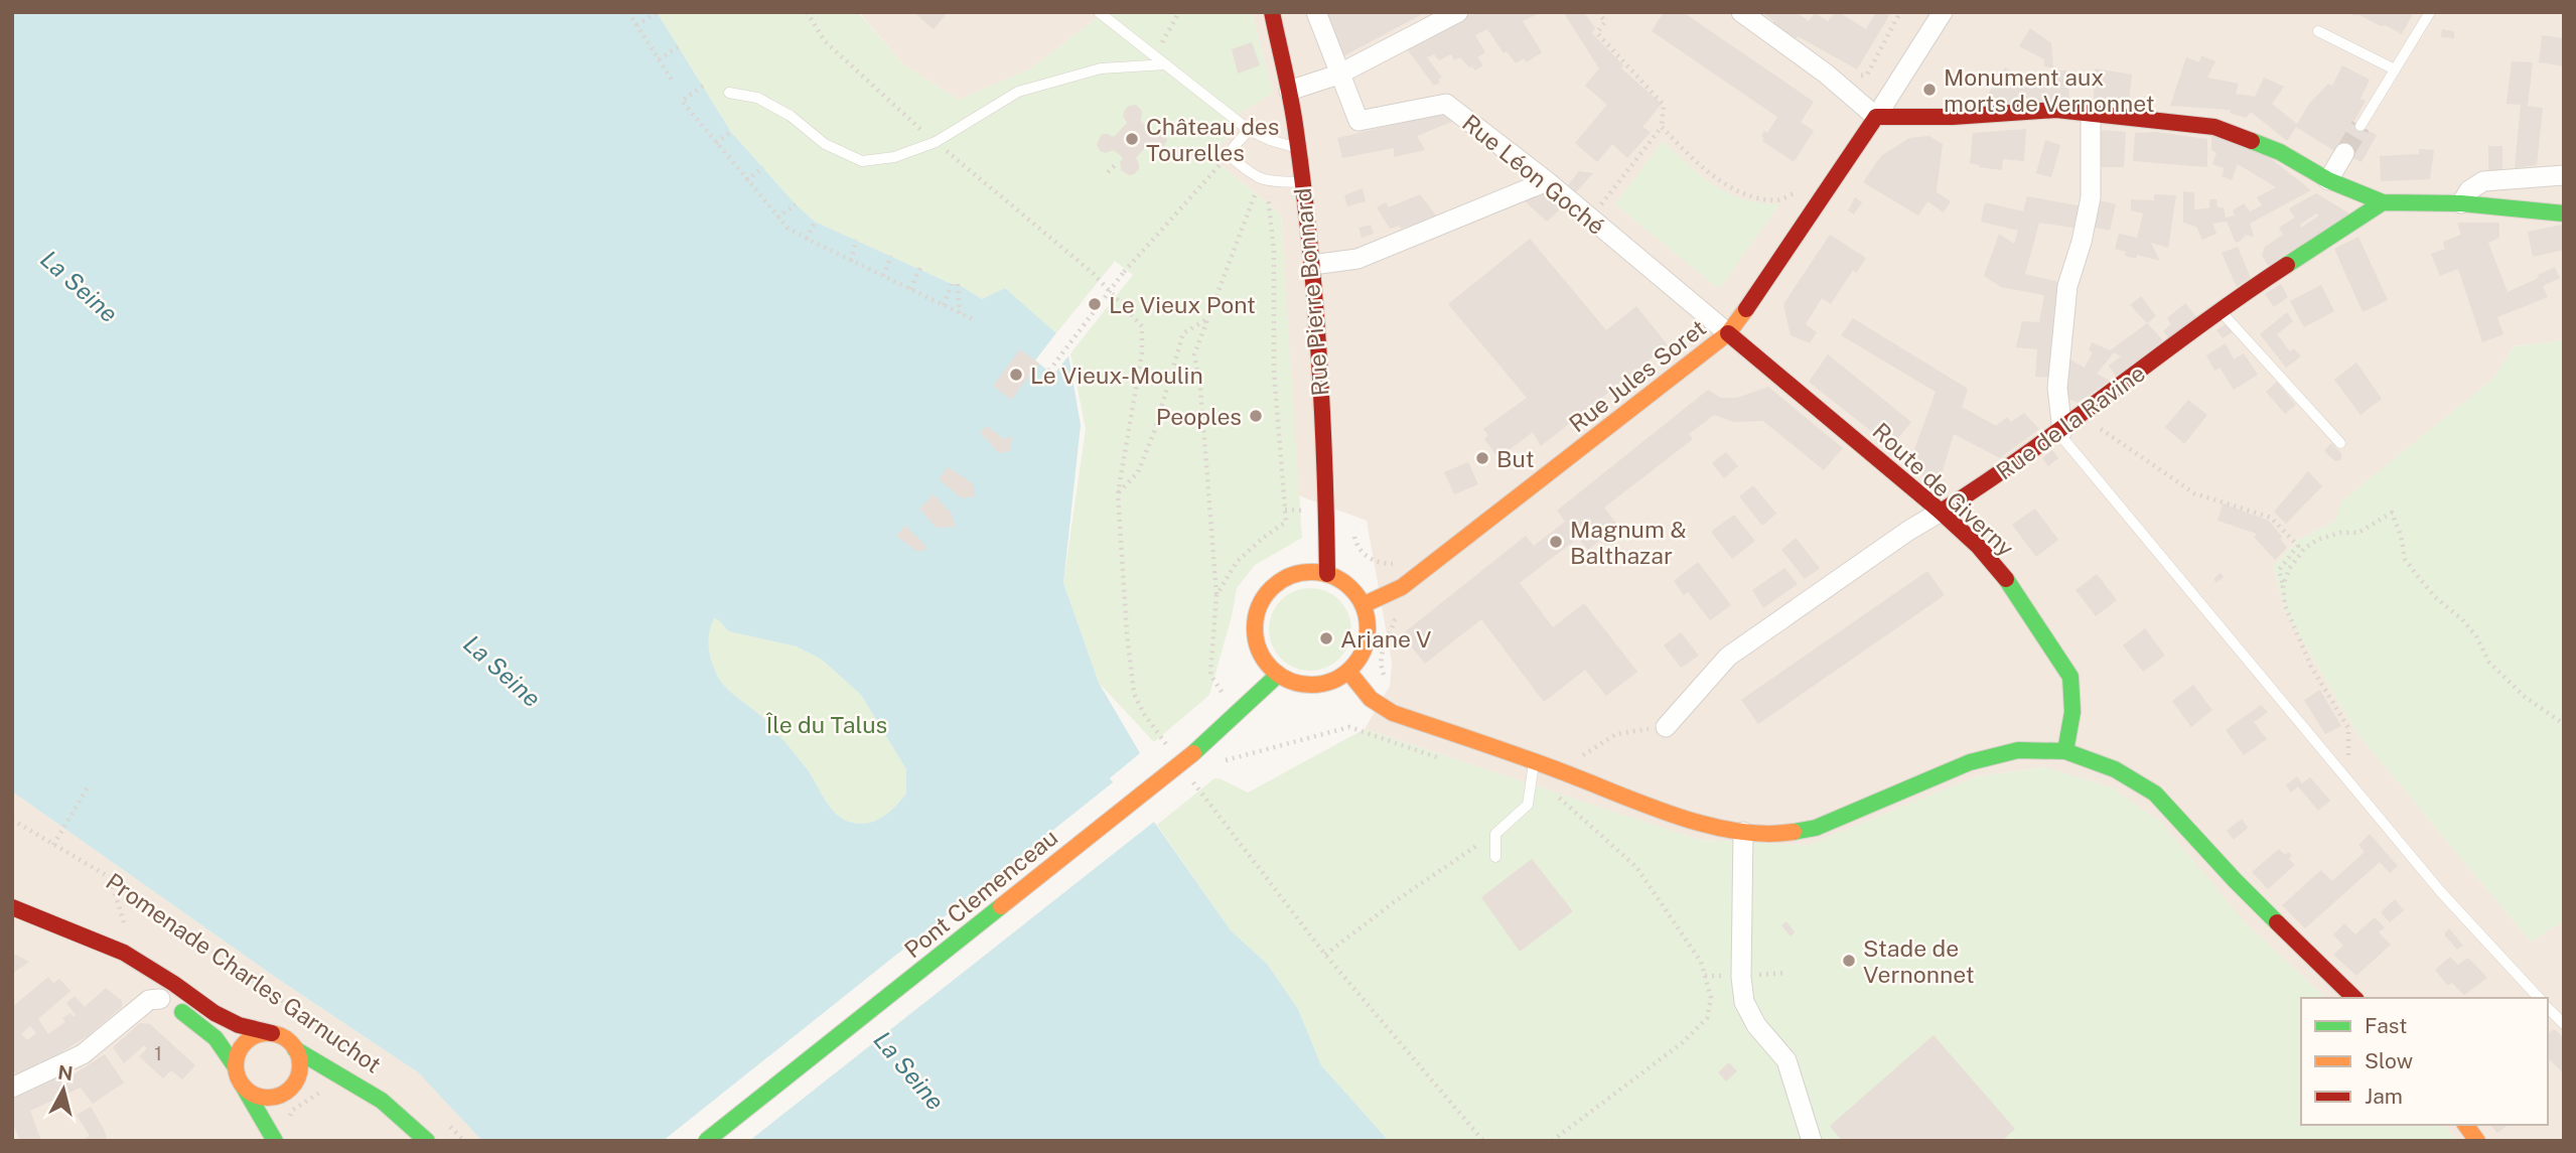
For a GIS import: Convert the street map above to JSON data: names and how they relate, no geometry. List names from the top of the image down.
{
  "streets": {
    "main road": [
      "Rue Pierre Bonnard",
      "Rue Jules Soret",
      "Rue de la Ravine",
      "Route de Giverny",
      "Pont Clemenceau"
    ],
    "street": ["Rue Léon Goché"],
    "path": ["Promenade Charles Garnuchot"]
  },
  "crossings": [
    ["Rue Léon Goché", "Rue Jules Soret"],
    ["Rue Léon Goché", "Route de Giverny"],
    ["Rue Pierre Bonnard", "Rue Jules Soret"],
    ["Rue Pierre Bonnard", "Pont Clemenceau"],
    ["Rue Jules Soret", "Route de Giverny"],
    ["Rue Jules Soret", "Pont Clemenceau"],
    ["Rue de la Ravine", "Route de Giverny"]
  ],
  "water": ["La Seine"],
  "parks": ["Île du Talus"],
  "places": [
    "Monument aux morts de Vernonnet",
    "Château des Tourelles",
    "Le Vieux Pont",
    "Le Vieux-Moulin",
    "Peoples",
    "But",
    "Magnum & Balthazar",
    "Ariane V",
    "Stade de Vernonnet"
  ],
  "house_numbers": ["1"],
  "legend": ["Fast", "Slow", "Jam"],
  "north": "top"
}
